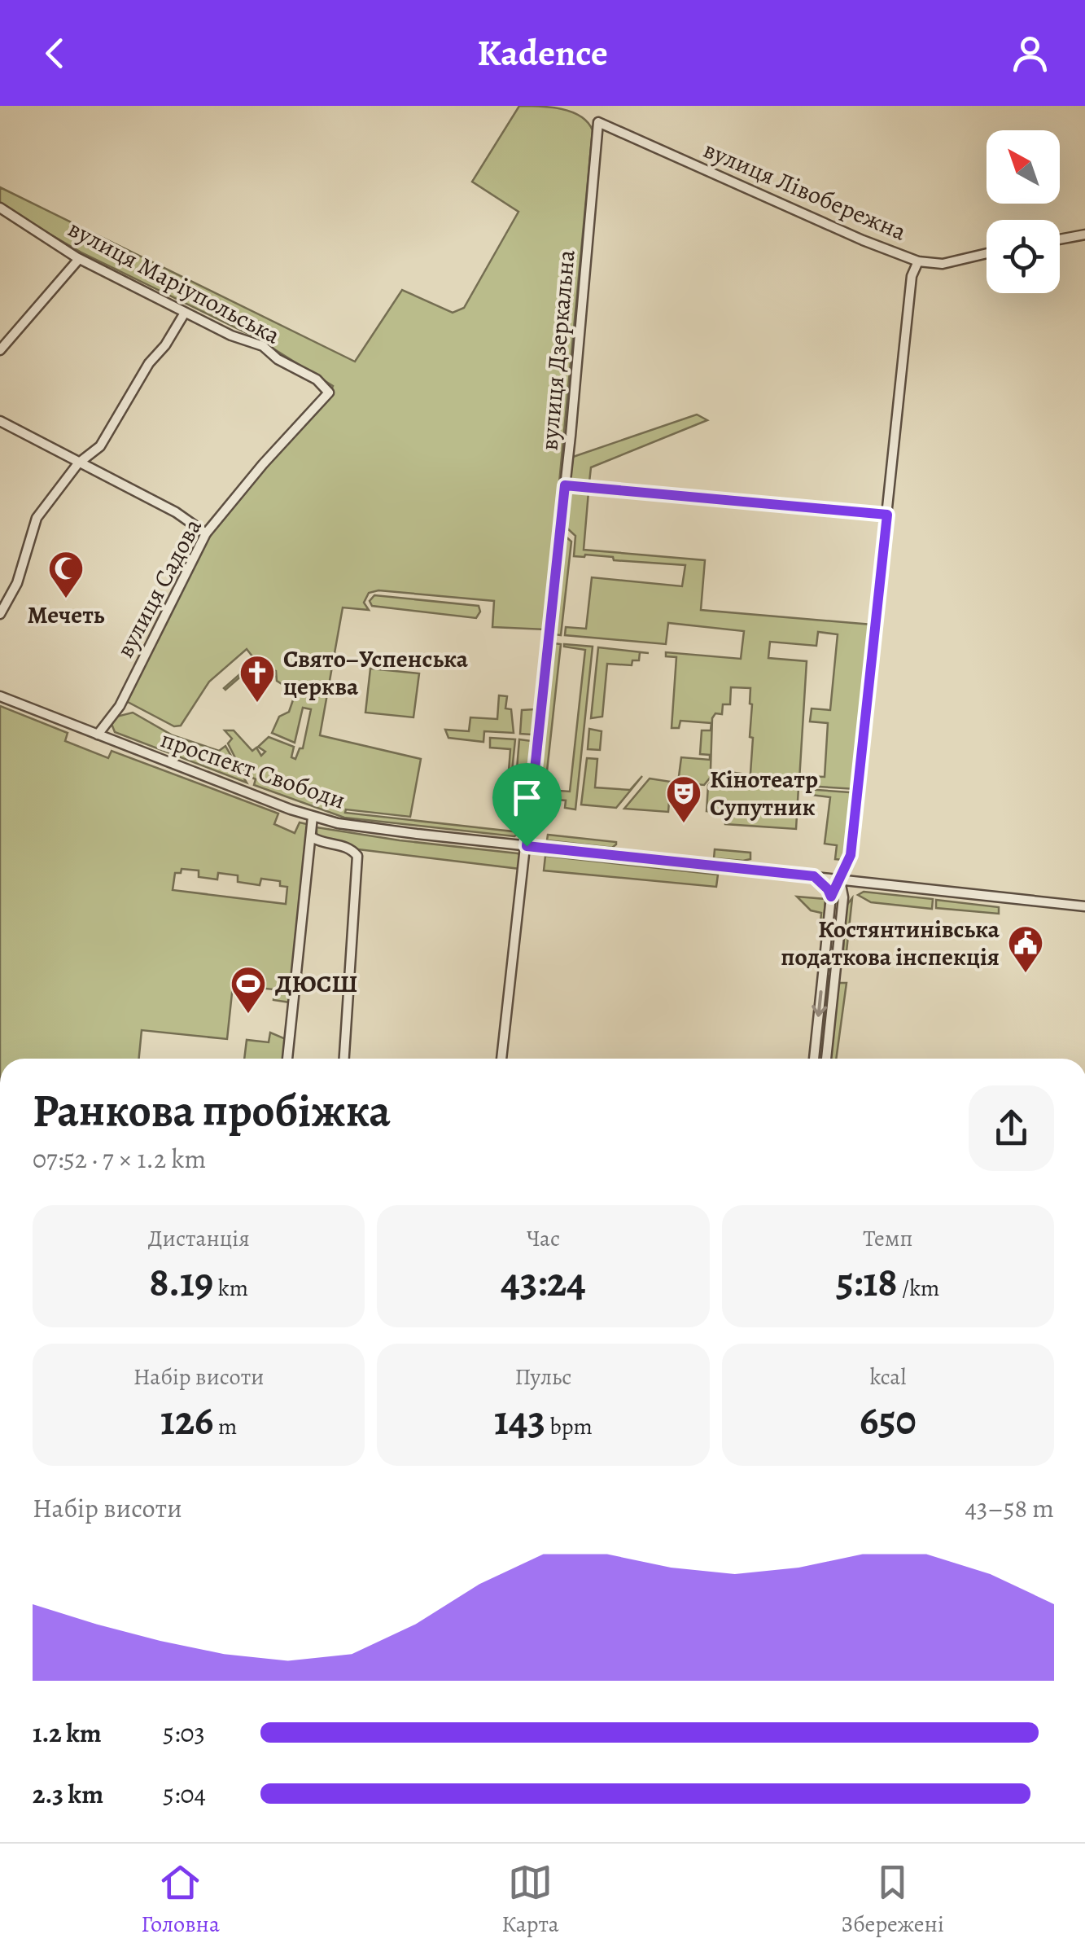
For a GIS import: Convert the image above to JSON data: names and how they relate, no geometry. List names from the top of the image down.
{
  "streets": {
    "street": [
      "вулиця Лівобережна",
      "вулиця Маріупольська",
      "вулиця Дзеркальна",
      "вулиця Садова",
      "проспект Свободи"
    ]
  },
  "crossings": [
    ["вулиця Лівобережна", "вулиця Дзеркальна"],
    ["вулиця Маріупольська", "вулиця Садова"],
    ["вулиця Дзеркальна", "проспект Свободи"],
    ["вулиця Садова", "проспект Свободи"]
  ],
  "places": {
    "mosque": ["Мечеть"],
    "church": ["Свято–Успенська церква"],
    "theatre": ["Кінотеатр Супутник"],
    "public building": ["Костянтинівська податкова інспекція"],
    "sports": ["ДЮСШ"]
  },
  "north": "top left",
  "page": {
    "header": "Kadence",
    "heading": ["Ранкова пробіжка", "07:52 · 7 × 1.2 km"],
    "stats": [
      ["Дистанція", "8.19 km"],
      ["Час", "43:24"],
      ["Темп", "5:18 /km"],
      ["Набір висоти", "126 m"],
      ["Пульс", "143 bpm"],
      ["kcal", "650"]
    ],
    "chart": ["Набір висоти", "43–58 m"],
    "list": [
      {
        "name": "1.2 km",
        "note": "5:03"
      },
      {
        "name": "2.3 km",
        "note": "5:04"
      }
    ],
    "tabs": ["Головна", "Карта", "Збережені"]
  }
}
